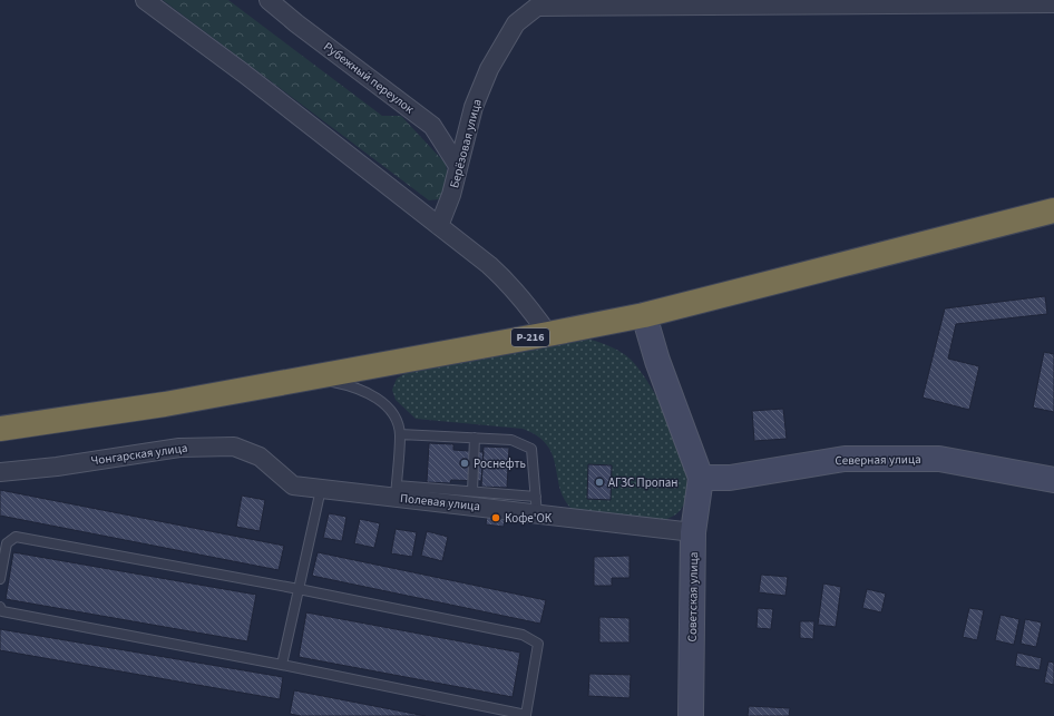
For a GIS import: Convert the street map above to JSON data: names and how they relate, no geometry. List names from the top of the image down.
{
  "streets": {
    "highway": ["Р-216"],
    "street": [
      "Рубежный переулок",
      "Берёзовая улица",
      "Чонгарская улица",
      "Северная улица",
      "Полевая улица",
      "Советская улица"
    ]
  },
  "crossings": [
    ["Рубежный переулок", "Берёзовая улица"],
    ["Чонгарская улица", "Полевая улица"],
    ["Северная улица", "Советская улица"],
    ["Полевая улица", "Советская улица"]
  ],
  "places": ["Роснефть", "АГЗС Пропан", "Кофе'ОК"]
}
